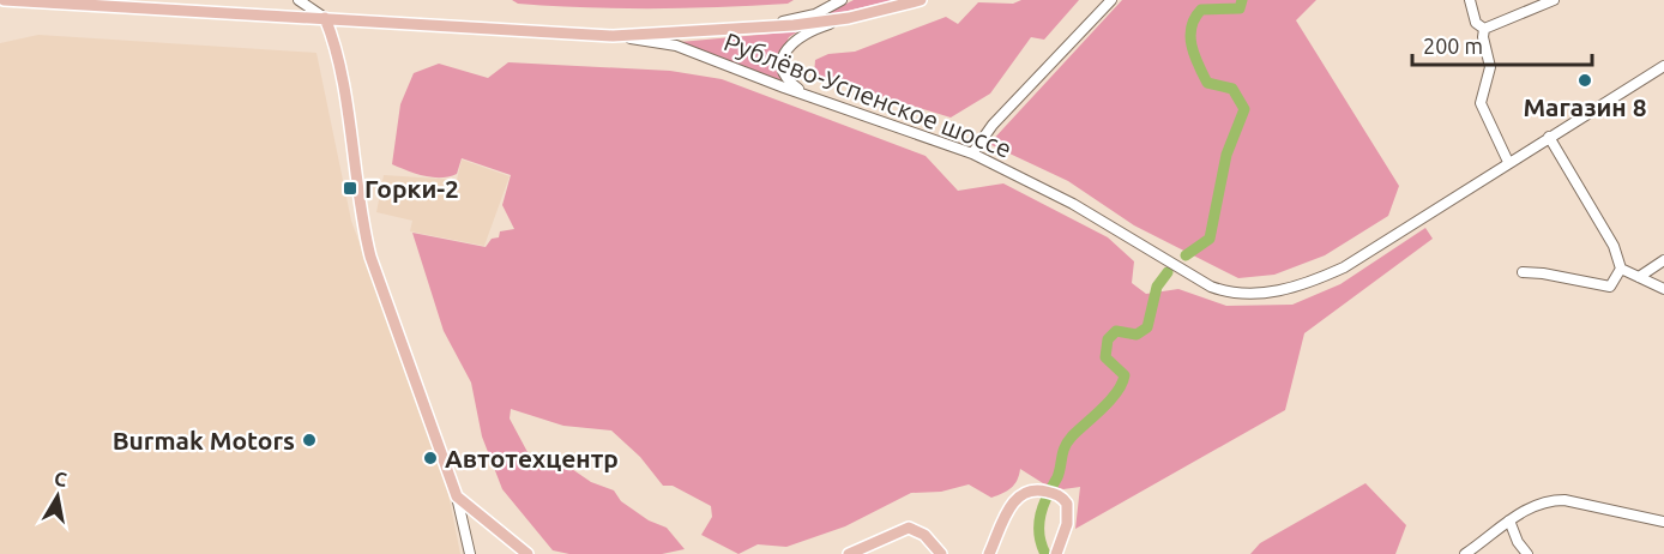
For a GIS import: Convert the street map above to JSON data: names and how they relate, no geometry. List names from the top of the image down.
{
  "streets": {
    "main road": ["Рублёво-Успенское шоссе"]
  },
  "places": {
    "other": ["Магазин 8", "Burmak Motors", "Автотехцентр"],
    "transit": ["Горки-2"]
  },
  "scale_bar": "200 m",
  "north": "top"
}
